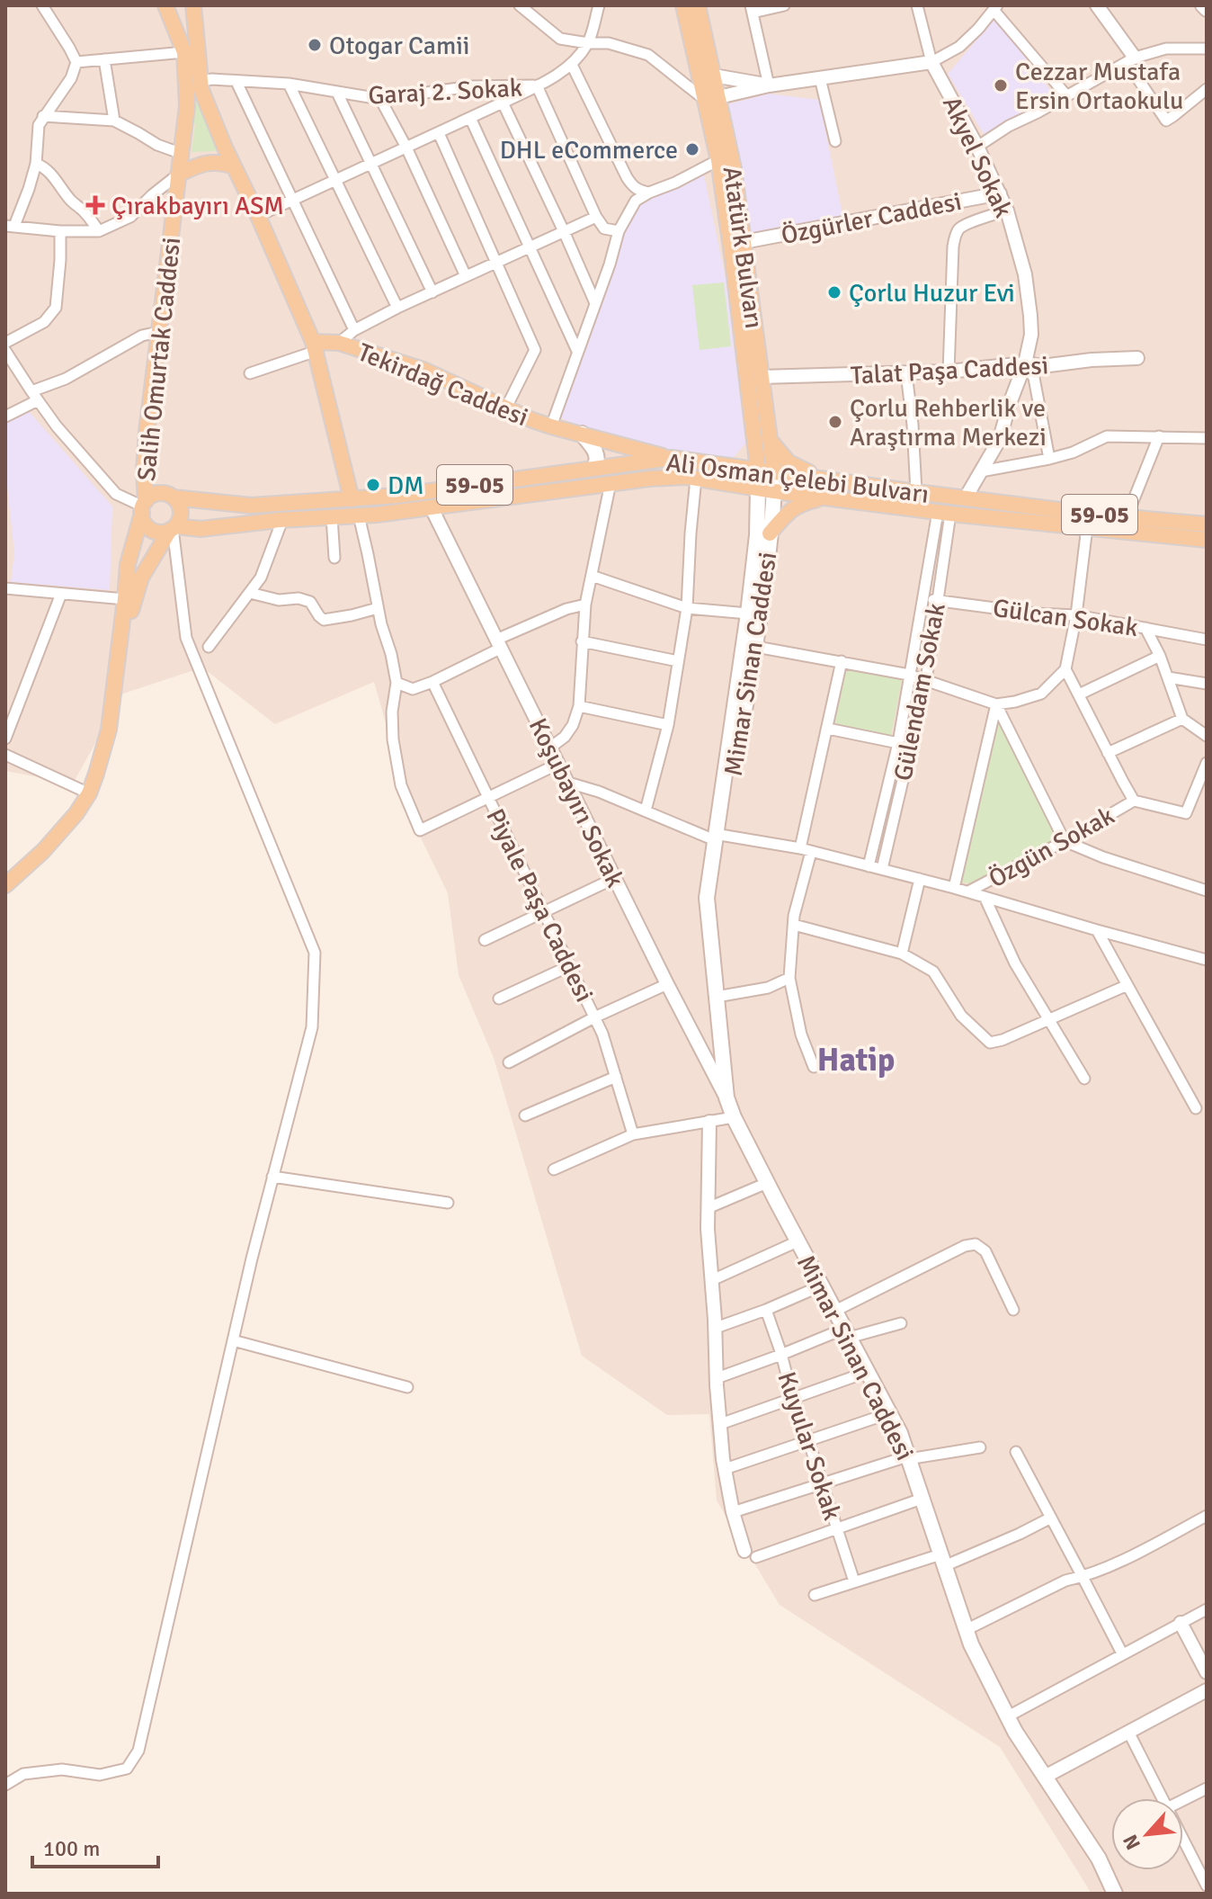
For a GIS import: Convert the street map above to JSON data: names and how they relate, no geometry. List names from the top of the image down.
{
  "streets": {
    "main road": [
      "Atatürk Bulvarı",
      "Salih Omurtak Caddesi",
      "Tekirdağ Caddesi",
      "Ali Osman Çelebi Bulvarı",
      "59-05",
      "Mimar Sinan Caddesi"
    ],
    "street": [
      "Garaj 2. Sokak",
      "Akyel Sokak",
      "Özgürler Caddesi",
      "Talat Paşa Caddesi",
      "Gülcan Sokak",
      "Gülendam Sokak",
      "Koşubayırı Sokak",
      "Özgün Sokak",
      "Piyale Paşa Caddesi",
      "Kuyular Sokak"
    ]
  },
  "crossings": [
    ["Akyel Sokak", "Özgürler Caddesi"],
    ["Akyel Sokak", "Talat Paşa Caddesi"],
    ["Akyel Sokak", "Ali Osman Çelebi Bulvarı"],
    ["Özgürler Caddesi", "Atatürk Bulvarı"],
    ["Atatürk Bulvarı", "Talat Paşa Caddesi"],
    ["Atatürk Bulvarı", "Ali Osman Çelebi Bulvarı"],
    ["Atatürk Bulvarı", "Mimar Sinan Caddesi"],
    ["Salih Omurtak Caddesi", "Ali Osman Çelebi Bulvarı"],
    ["Tekirdağ Caddesi", "Ali Osman Çelebi Bulvarı"],
    ["Ali Osman Çelebi Bulvarı", "Mimar Sinan Caddesi"],
    ["Ali Osman Çelebi Bulvarı", "Gülendam Sokak"],
    ["Ali Osman Çelebi Bulvarı", "Koşubayırı Sokak"],
    ["Gülcan Sokak", "Gülendam Sokak"],
    ["Mimar Sinan Caddesi", "Koşubayırı Sokak"]
  ],
  "districts": ["Hatip"],
  "places": {
    "other": [
      "Otogar Camii",
      "Cezzar Mustafa Ersin Ortaokulu",
      "DHL eCommerce",
      "Çorlu Huzur Evi",
      "Çorlu Rehberlik ve Araştırma Merkezi",
      "DM"
    ],
    "health": ["Çırakbayırı ASM"]
  },
  "scale_bar": "100 m",
  "north": "bottom left"
}
